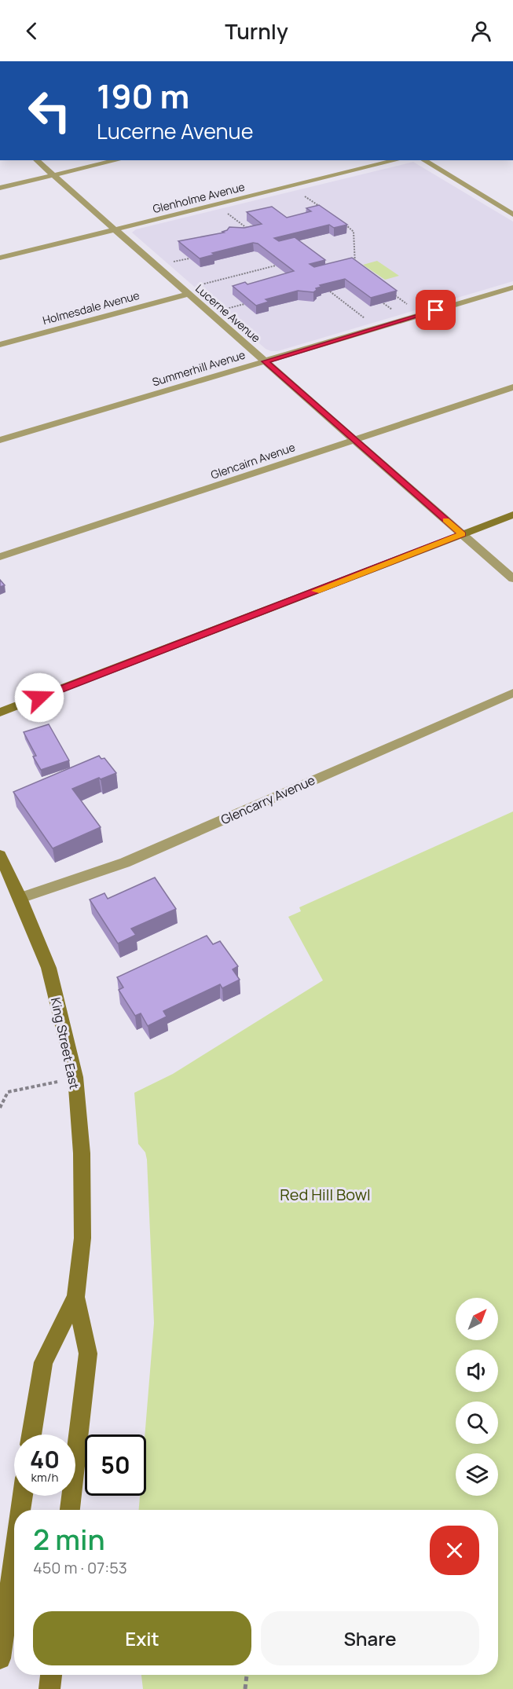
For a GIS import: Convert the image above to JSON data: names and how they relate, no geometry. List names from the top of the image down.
{
  "streets": {
    "main road": ["King Street East"],
    "street": [
      "Glenholme Avenue",
      "Holmesdale Avenue",
      "Lucerne Avenue",
      "Summerhill Avenue",
      "Glencairn Avenue",
      "Glencarry Avenue"
    ]
  },
  "crossings": [
    ["Glenholme Avenue", "Lucerne Avenue"],
    ["Holmesdale Avenue", "Lucerne Avenue"],
    ["Lucerne Avenue", "Summerhill Avenue"],
    ["Lucerne Avenue", "Glencairn Avenue"],
    ["Glencarry Avenue", "King Street East"]
  ],
  "parks": ["Red Hill Bowl"],
  "north": "top right",
  "page": {
    "header": "Turnly",
    "turn": ["190 m", "Lucerne Avenue"],
    "speed": "40 km/h",
    "limit": "50",
    "heading": ["2 min", "450 m · 07:53"],
    "buttons": ["Exit", "Share"]
  }
}
